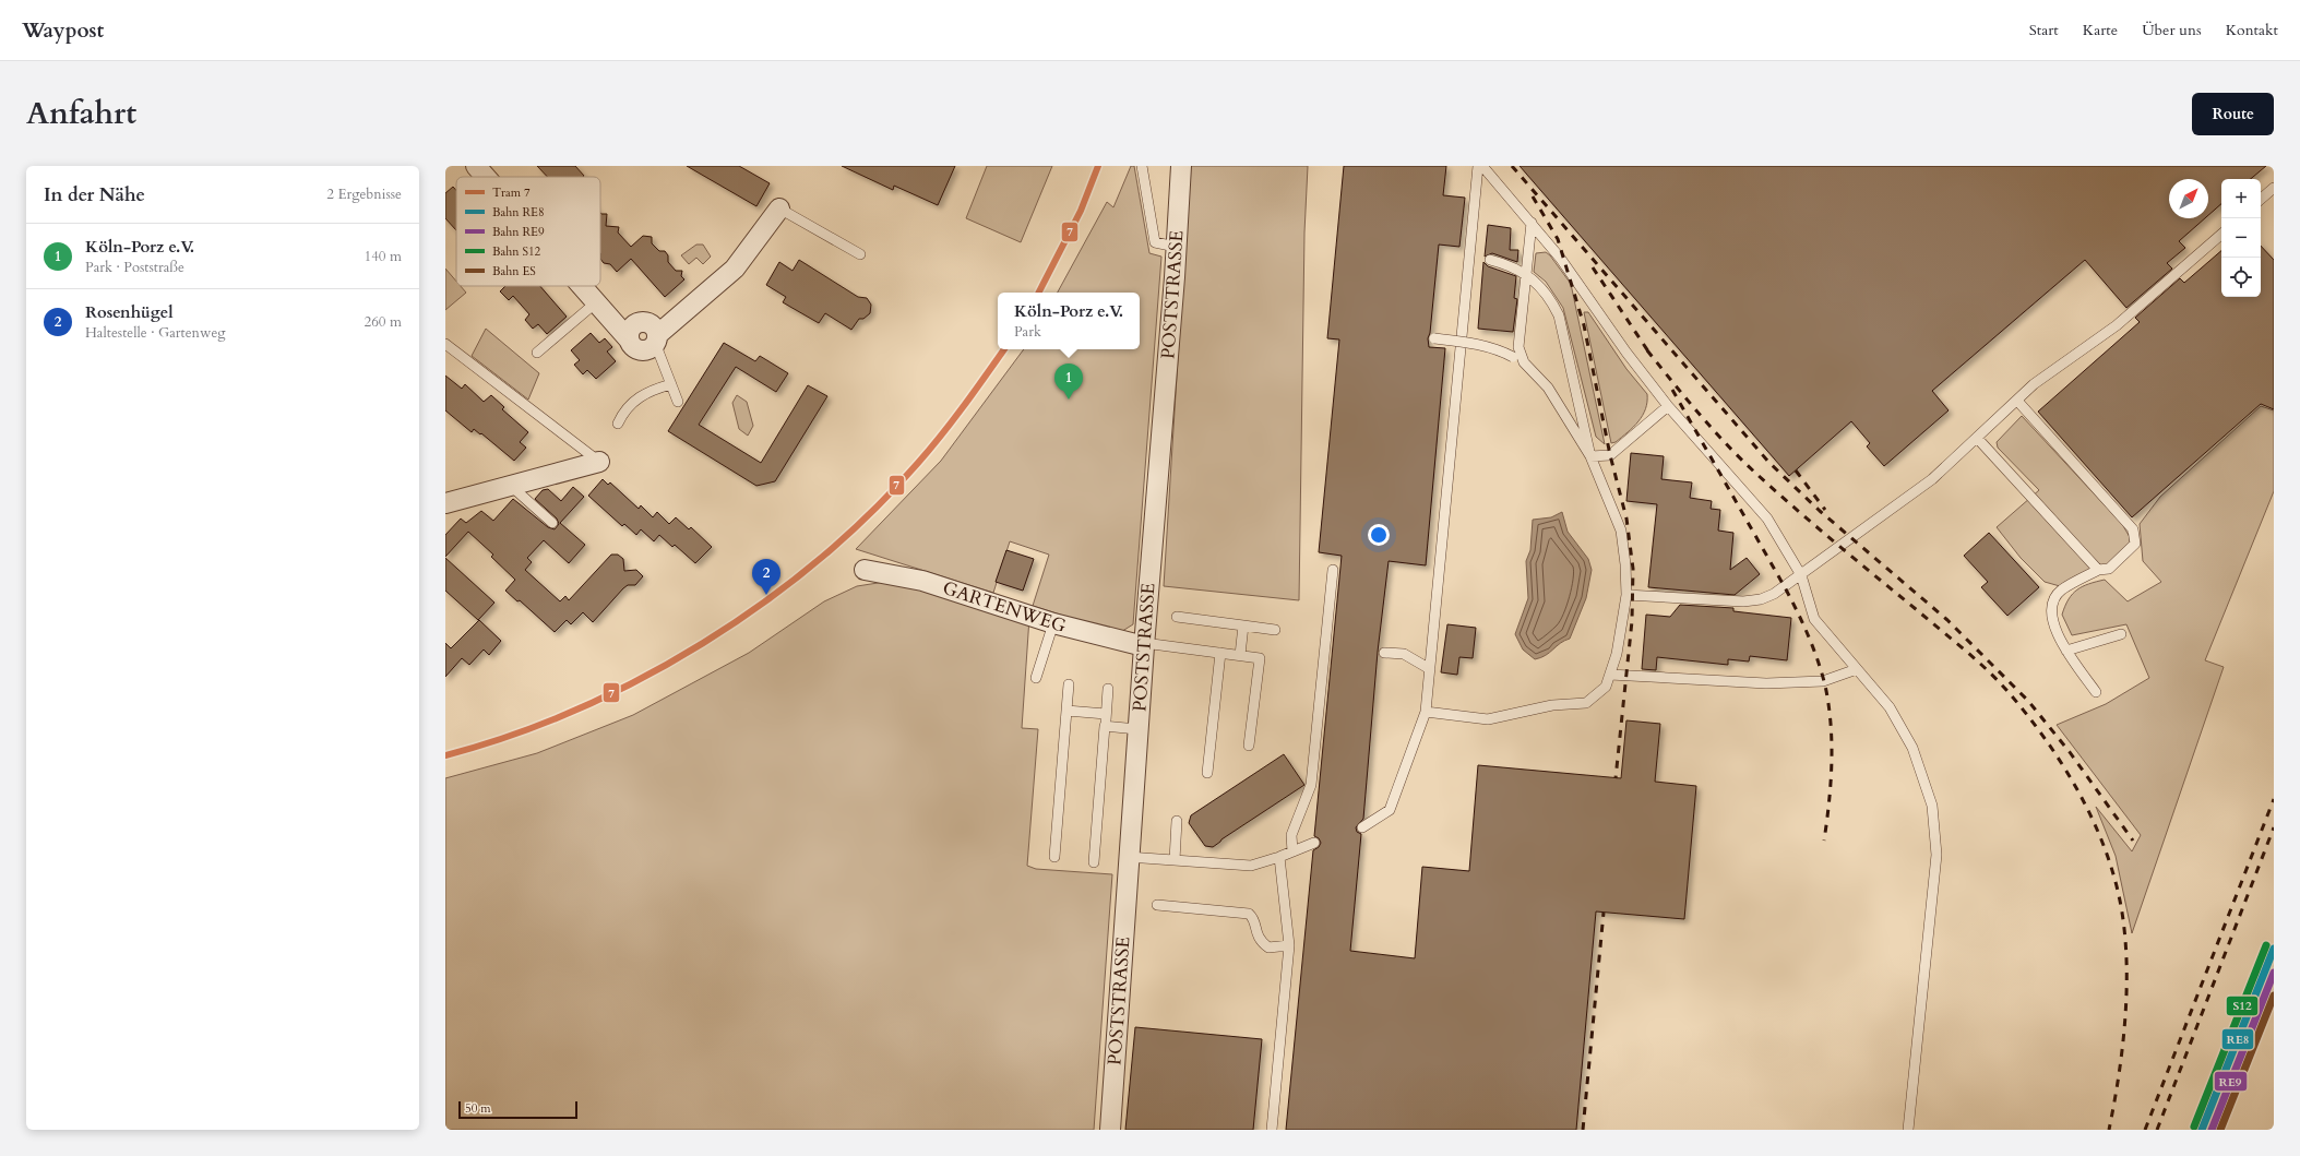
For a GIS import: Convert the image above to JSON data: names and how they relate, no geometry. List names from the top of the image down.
{
  "streets": {
    "street": ["POSTSTRASSE", "GARTENWEG"]
  },
  "crossings": [
    ["POSTSTRASSE", "GARTENWEG"]
  ],
  "lines": [
    "tram line 7",
    "rail line S12",
    "rail line RE8",
    "rail line RE9",
    "rail line ES"
  ],
  "legend": [
    "Tram 7",
    "Bahn RE8",
    "Bahn RE9",
    "Bahn S12",
    "Bahn ES"
  ],
  "scale_bar": "50 m",
  "north": "top right",
  "page": {
    "header": "Waypost",
    "nav": [
      "Start",
      "Karte",
      "Über uns",
      "Kontakt"
    ],
    "title": "Anfahrt",
    "buttons": "Route",
    "heading": ["In der Nähe", "2 Ergebnisse"],
    "map_buttons": ["+", "−"],
    "list": [
      {
        "mark": "1",
        "name": "Köln-Porz e.V.",
        "note": "Park · Poststraße",
        "value": "140 m"
      },
      {
        "mark": "2",
        "name": "Rosenhügel",
        "note": "Haltestelle · Gartenweg",
        "value": "260 m"
      }
    ],
    "popup": ["Köln-Porz e.V.", "Park"],
    "pins": ["1", "2"],
    "scale": "50 m"
  }
}
